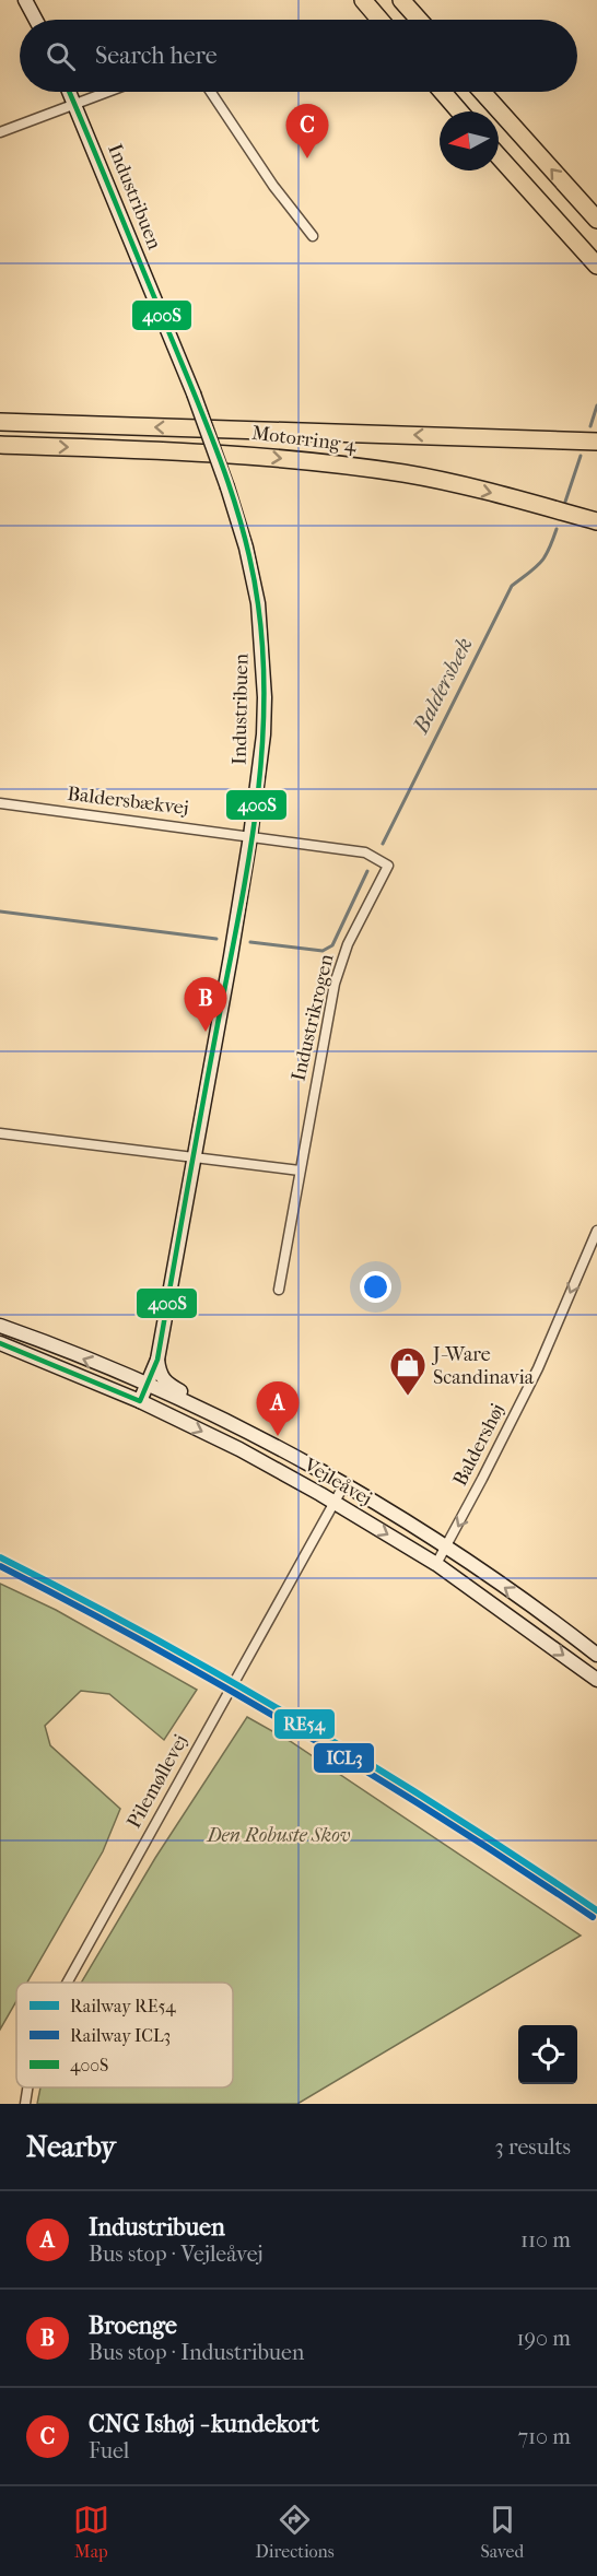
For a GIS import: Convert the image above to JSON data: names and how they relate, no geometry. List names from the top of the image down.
{
  "streets": {
    "highway": ["Motorring 4"],
    "street": [
      "Industribuen",
      "Baldersbækvej",
      "Industrikrogen",
      "Baldershøj",
      "Vejleåvej",
      "Pilemøllevej"
    ]
  },
  "crossings": [
    ["Industribuen", "Baldersbækvej"],
    ["Industribuen", "Industrikrogen"],
    ["Industribuen", "Vejleåvej"],
    ["Baldersbækvej", "Industrikrogen"],
    ["Baldershøj", "Vejleåvej"],
    ["Vejleåvej", "Pilemøllevej"]
  ],
  "one_way": ["Baldershøj"],
  "water": ["Baldersbæk"],
  "parks": ["Den Robuste Skov"],
  "places": {
    "shop": ["J-Ware Scandinavia"]
  },
  "lines": ["transit line 400S", "rail line RE54", "rail line ICL3"],
  "legend": ["Railway RE54", "Railway ICL3", "400S"],
  "north": "left",
  "page": {
    "search": "Search here",
    "pins": ["C", "B", "A"],
    "heading": ["Nearby", "3 results"],
    "list": [
      {
        "mark": "A",
        "name": "Industribuen",
        "note": "Bus stop · Vejleåvej",
        "value": "110 m"
      },
      {
        "mark": "B",
        "name": "Broenge",
        "note": "Bus stop · Industribuen",
        "value": "190 m"
      },
      {
        "mark": "C",
        "name": "CNG Ishøj - kundekort",
        "note": "Fuel",
        "value": "710 m"
      }
    ],
    "nav": ["Map", "Directions", "Saved"]
  }
}
